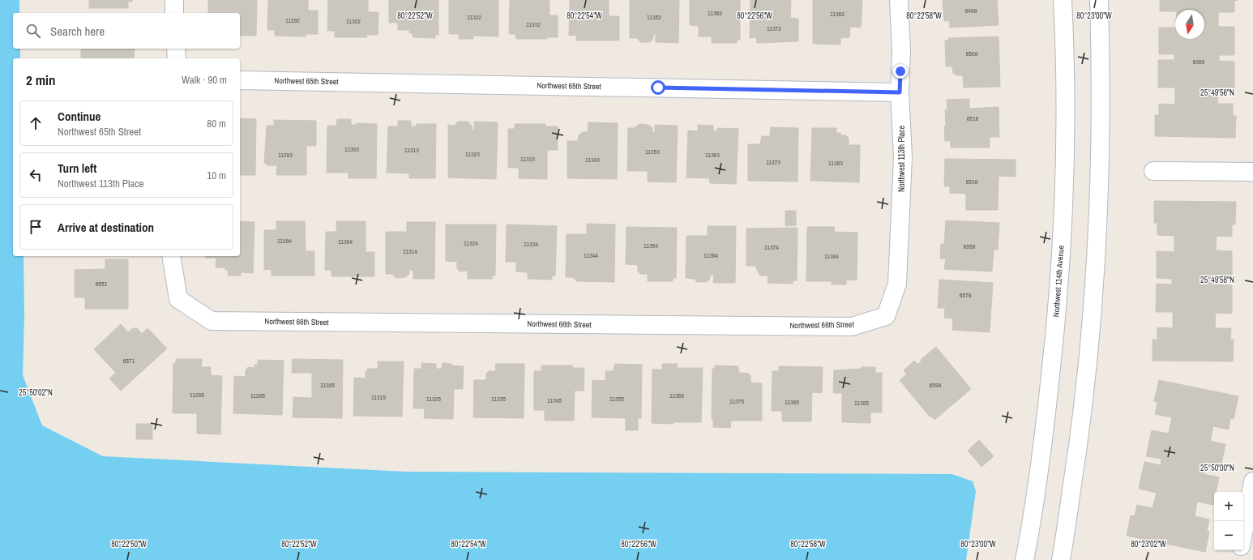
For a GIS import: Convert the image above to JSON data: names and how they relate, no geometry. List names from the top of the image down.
{
  "streets": {
    "street": [
      "Northwest 65th Street",
      "Northwest 113th Place",
      "Northwest 114th Avenue",
      "Northwest 66th Street"
    ]
  },
  "crossings": [
    ["Northwest 65th Street", "Northwest 113th Place"],
    ["Northwest 113th Place", "Northwest 66th Street"]
  ],
  "house_numbers": [
    "6498",
    "11362",
    "11382",
    "11322",
    "11352",
    "11292",
    "11302",
    "11332",
    "11372",
    "6508",
    "6360",
    "6518",
    "11303",
    "11313",
    "11353",
    "11323",
    "11293",
    "11363",
    "11333",
    "11343",
    "11373",
    "11383",
    "6538",
    "11294",
    "11304",
    "11324",
    "11334",
    "11354",
    "6558",
    "11374",
    "11314",
    "11344",
    "11364",
    "11384",
    "6551",
    "6578",
    "6571",
    "11305",
    "6598",
    "11285",
    "11295",
    "11365",
    "11315",
    "11325",
    "11335",
    "11355",
    "11345",
    "11375",
    "11385",
    "11395"
  ],
  "north": "bottom",
  "page": {
    "search": "Search here",
    "heading": ["2 min", "Walk · 90 m"],
    "list": [
      ["Continue", "Northwest 65th Street", "80 m"],
      ["Turn left", "Northwest 113th Place", "10 m"],
      "Arrive at destination"
    ],
    "map_buttons": ["+", "−"]
  },
  "coordinates": [
    "80°22'52\"W",
    "80°22'54\"W",
    "80°22'56\"W",
    "80°22'58\"W",
    "80°23'00\"W",
    "25°49'56\"N",
    "25°49'58\"N",
    "25°50'02\"N",
    "25°50'00\"N",
    "80°22'50\"W",
    "80°23'02\"W"
  ]
}
